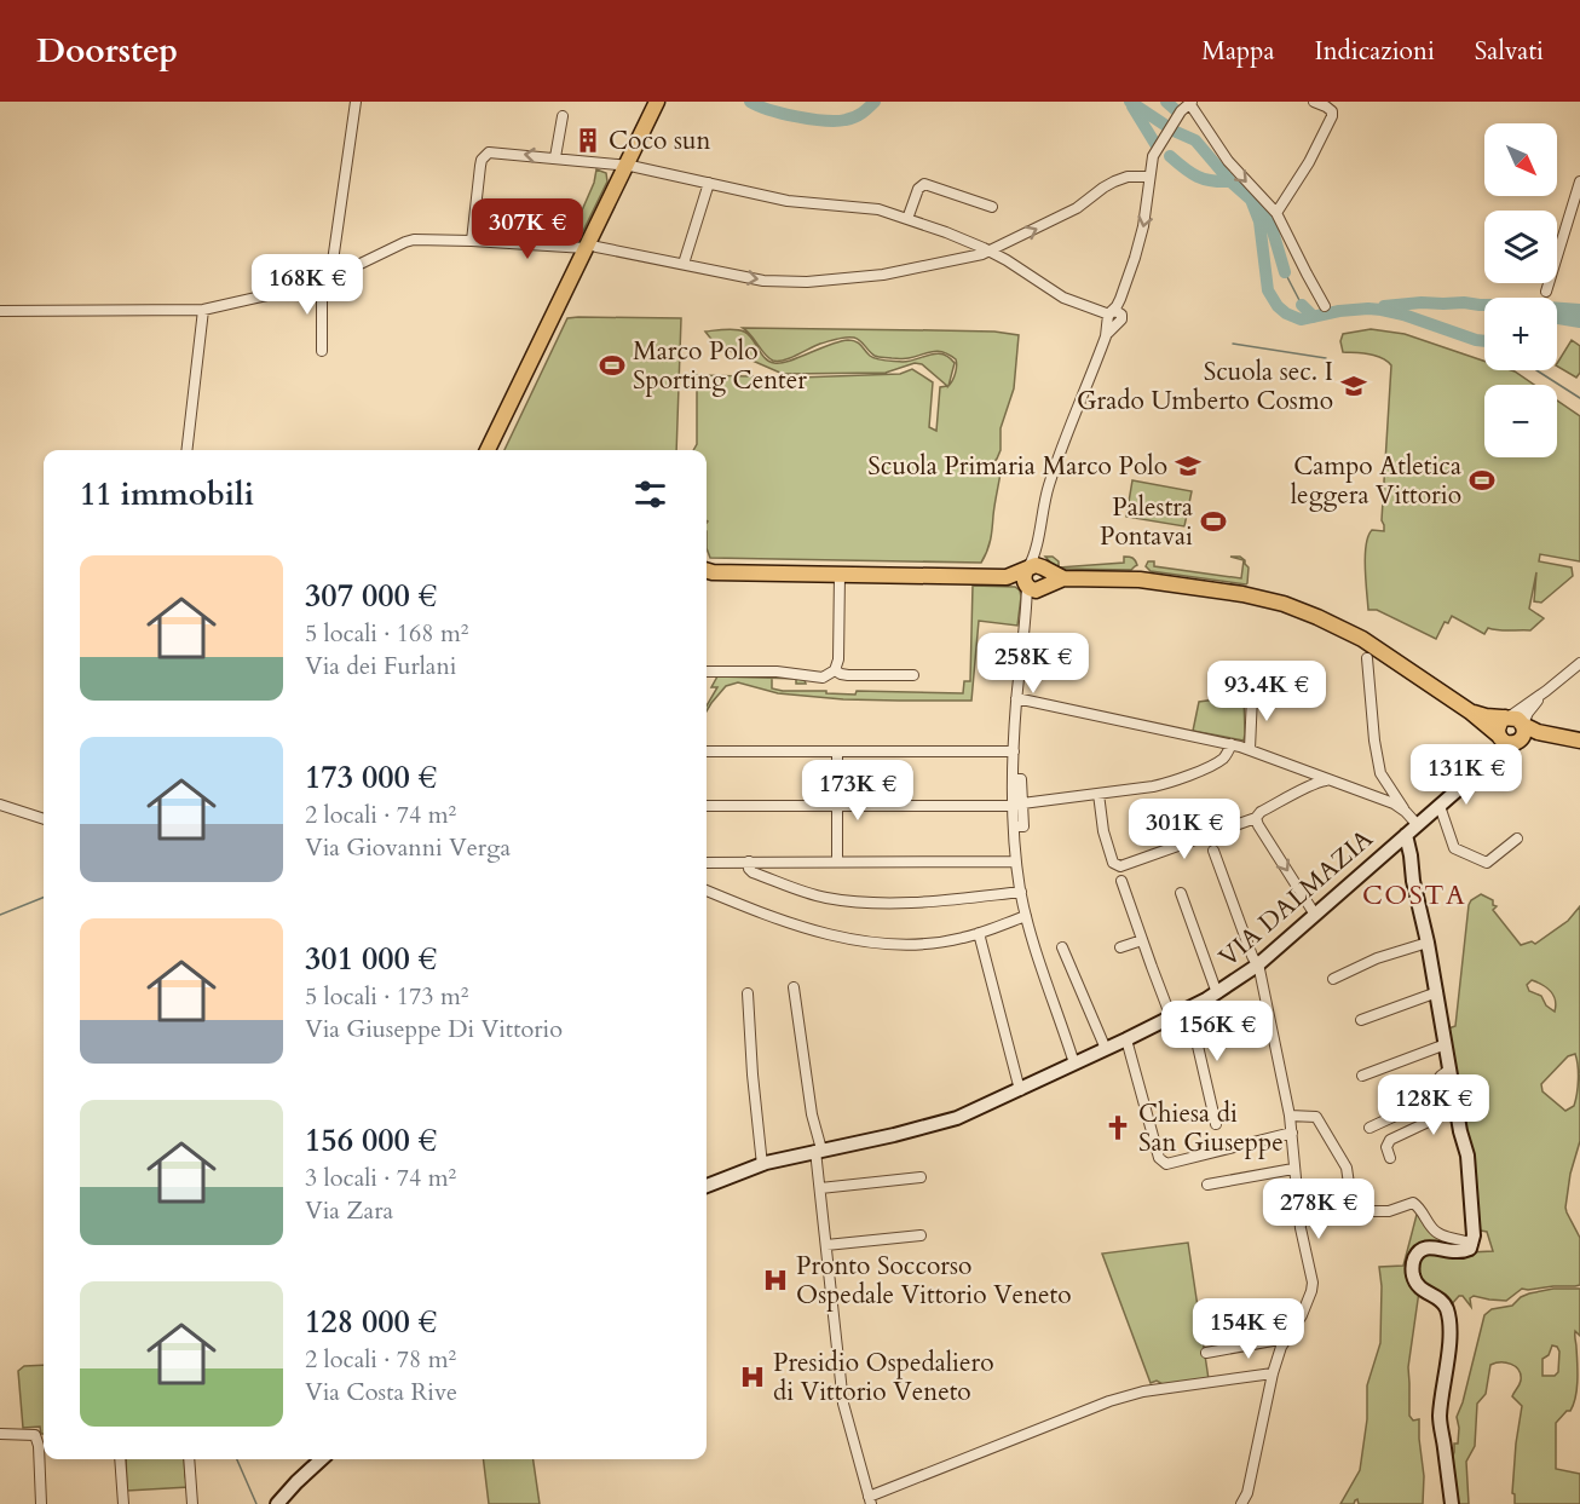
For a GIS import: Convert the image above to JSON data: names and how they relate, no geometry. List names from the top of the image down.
{
  "streets": {
    "main road": ["VIA DALMAZIA"]
  },
  "districts": ["COSTA"],
  "places": {
    "building": ["Coco sun"],
    "sports": ["Marco Polo Sporting Center", "Campo Atletica leggera Vittorio", "Palestra Pontavai"],
    "school or university": ["Scuola sec. I Grado Umberto Cosmo", "Scuola Primaria Marco Polo"],
    "church": ["Chiesa di San Giuseppe"],
    "hospital": ["Pronto Soccorso Ospedale Vittorio Veneto", "Presidio Ospedaliero di Vittorio Veneto"]
  },
  "north": "bottom right",
  "page": {
    "header": "Doorstep",
    "nav": ["Mappa", "Indicazioni", "Salvati"],
    "map_buttons": ["+", "−"],
    "price": [
      "307K €",
      "168K €",
      "258K €",
      "93.4K €",
      "131K €",
      "173K €",
      "301K €",
      "156K €",
      "128K €",
      "278K €",
      "154K €"
    ],
    "heading": "11 immobili",
    "list": [
      {
        "name": "307 000 €",
        "note": "5 locali · 168 m² · Via dei Furlani"
      },
      {
        "name": "173 000 €",
        "note": "2 locali · 74 m² · Via Giovanni Verga"
      },
      {
        "name": "301 000 €",
        "note": "5 locali · 173 m² · Via Giuseppe Di Vittorio"
      },
      {
        "name": "156 000 €",
        "note": "3 locali · 74 m² · Via Zara"
      },
      {
        "name": "128 000 €",
        "note": "2 locali · 78 m² · Via Costa Rive"
      }
    ]
  }
}
